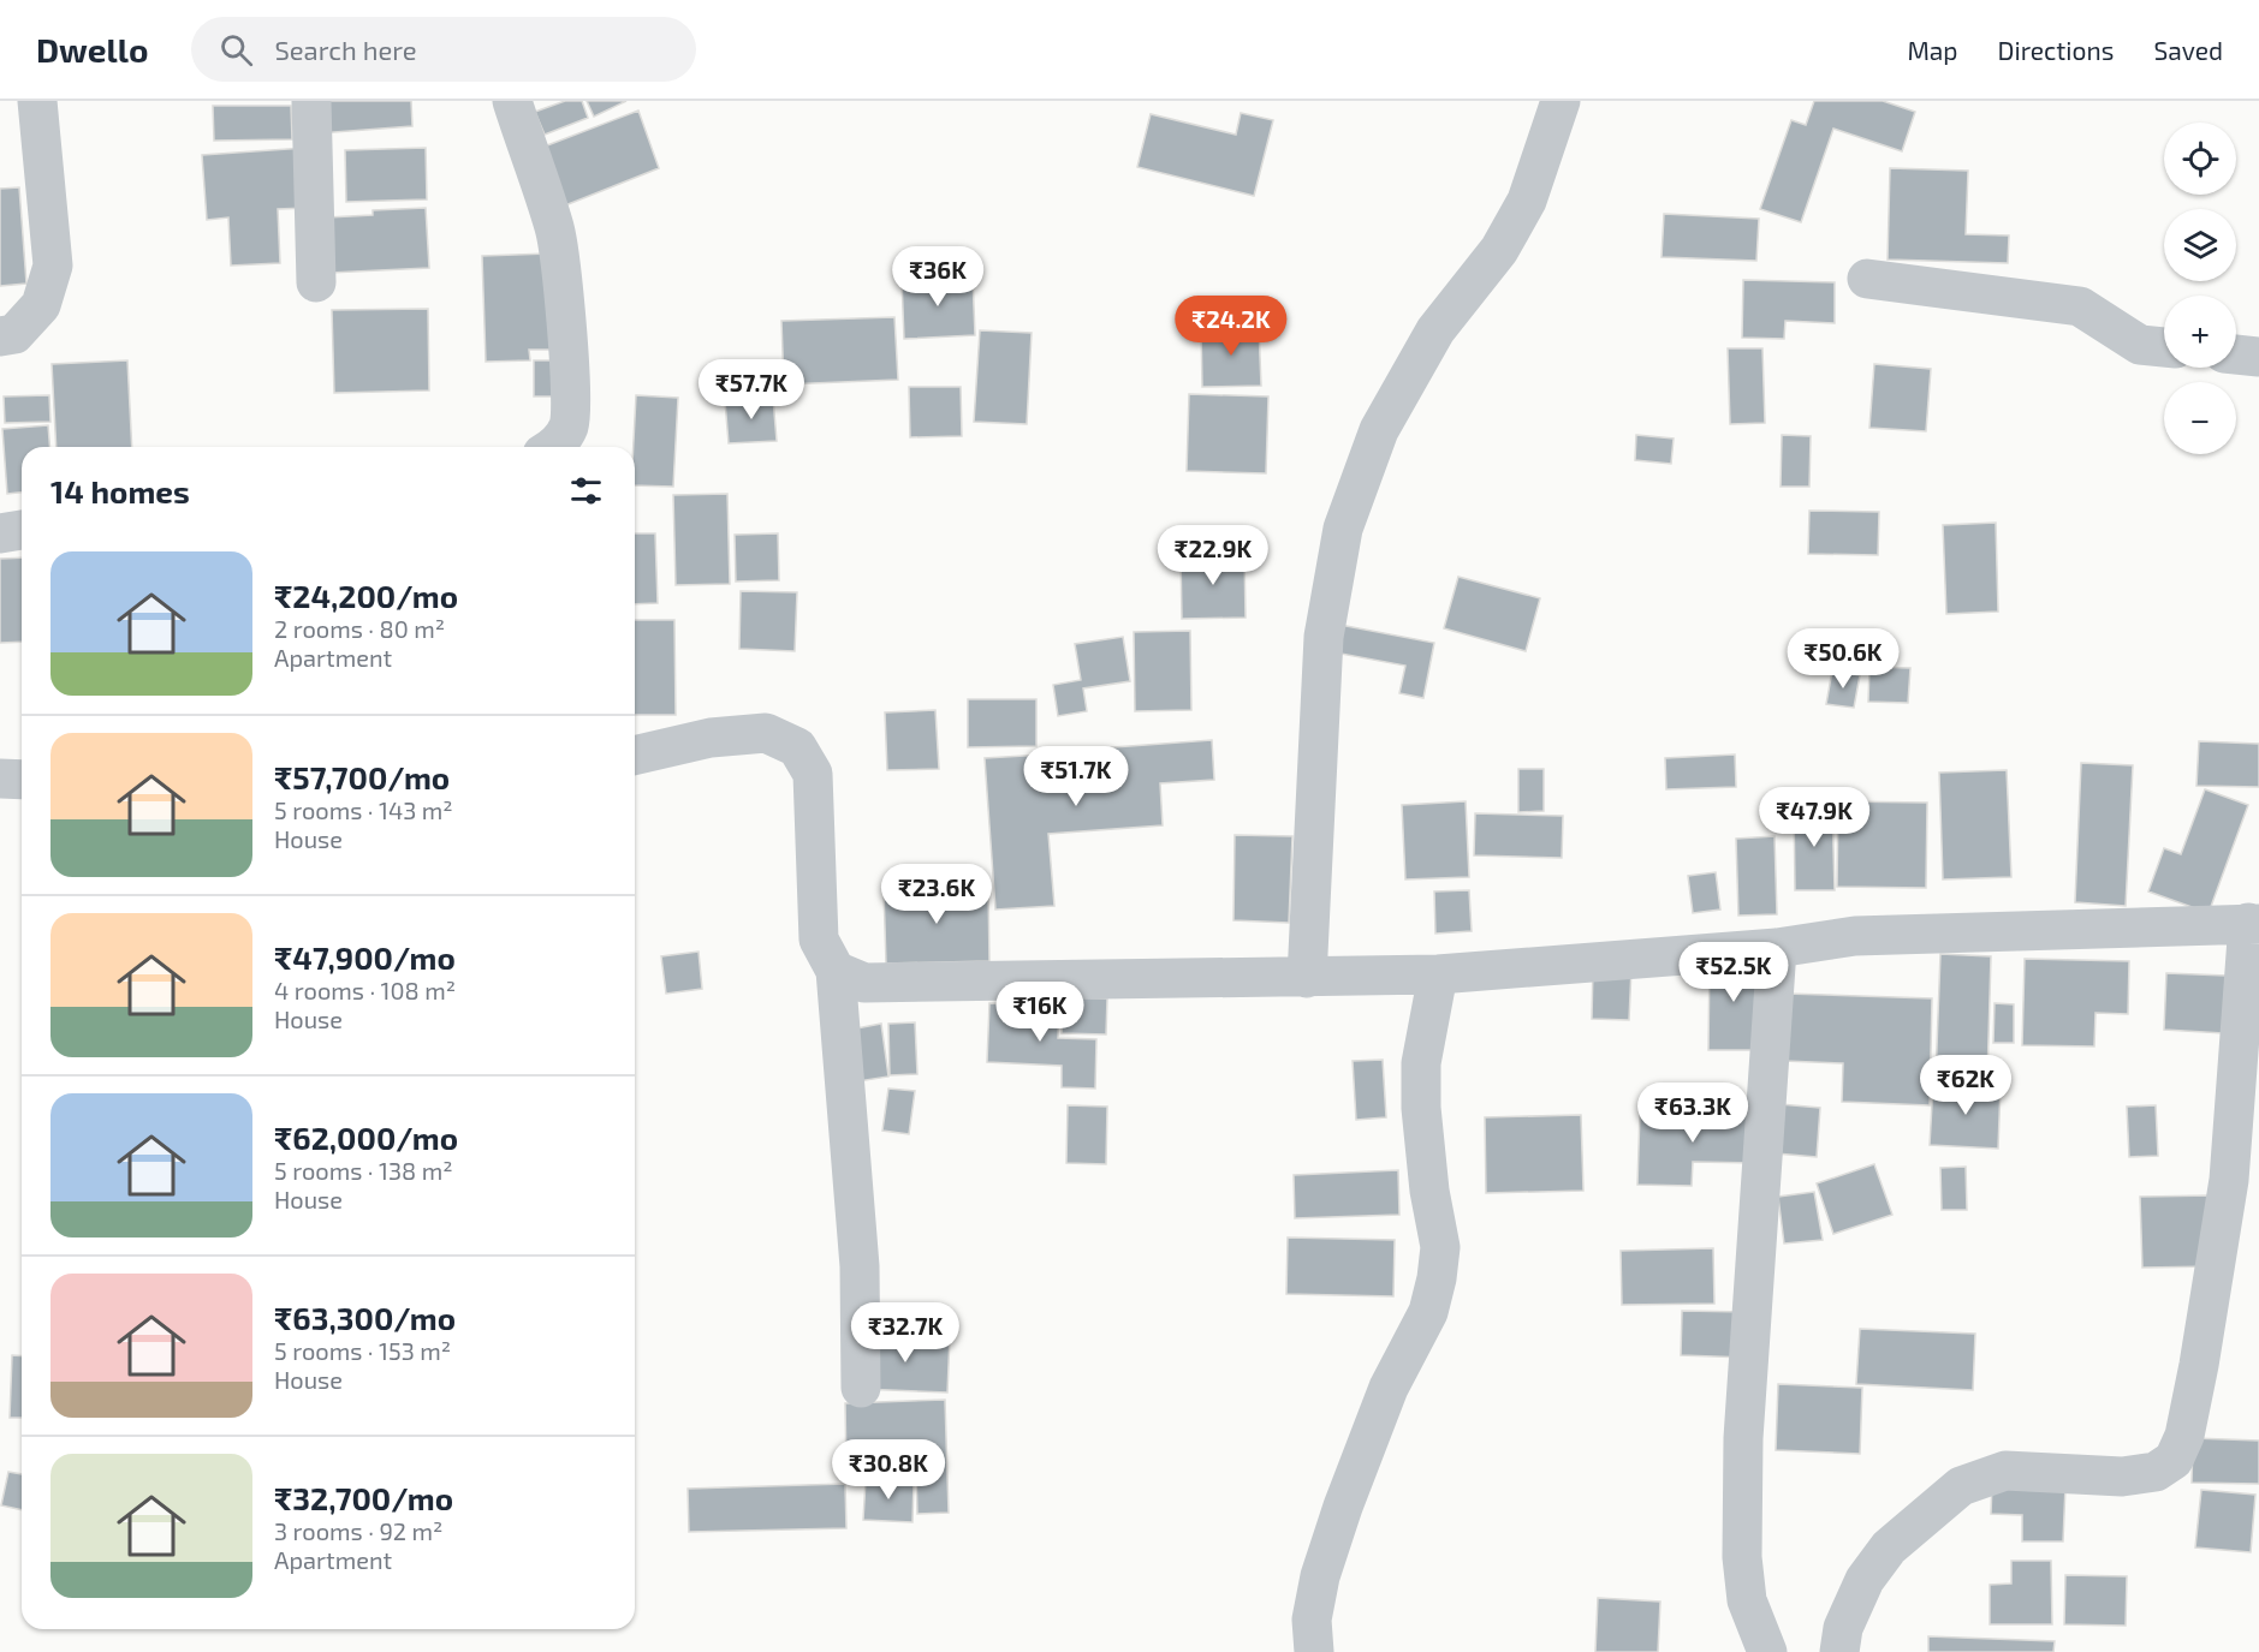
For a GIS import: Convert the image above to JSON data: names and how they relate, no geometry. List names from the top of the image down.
{
  "page": {
    "header": "Dwello",
    "search": "Search here",
    "nav": ["Map", "Directions", "Saved"],
    "map_buttons": ["+", "−"],
    "price": [
      "₹36K",
      "₹24.2K",
      "₹57.7K",
      "₹22.9K",
      "₹50.6K",
      "₹51.7K",
      "₹47.9K",
      "₹23.6K",
      "₹52.5K",
      "₹16K",
      "₹62K",
      "₹63.3K",
      "₹32.7K",
      "₹30.8K"
    ],
    "heading": "14 homes",
    "list": [
      {
        "name": "₹24,200/mo",
        "note": "2 rooms · 80 m² · Apartment"
      },
      {
        "name": "₹57,700/mo",
        "note": "5 rooms · 143 m² · House"
      },
      {
        "name": "₹47,900/mo",
        "note": "4 rooms · 108 m² · House"
      },
      {
        "name": "₹62,000/mo",
        "note": "5 rooms · 138 m² · House"
      },
      {
        "name": "₹63,300/mo",
        "note": "5 rooms · 153 m² · House"
      },
      {
        "name": "₹32,700/mo",
        "note": "3 rooms · 92 m² · Apartment"
      }
    ]
  }
}
